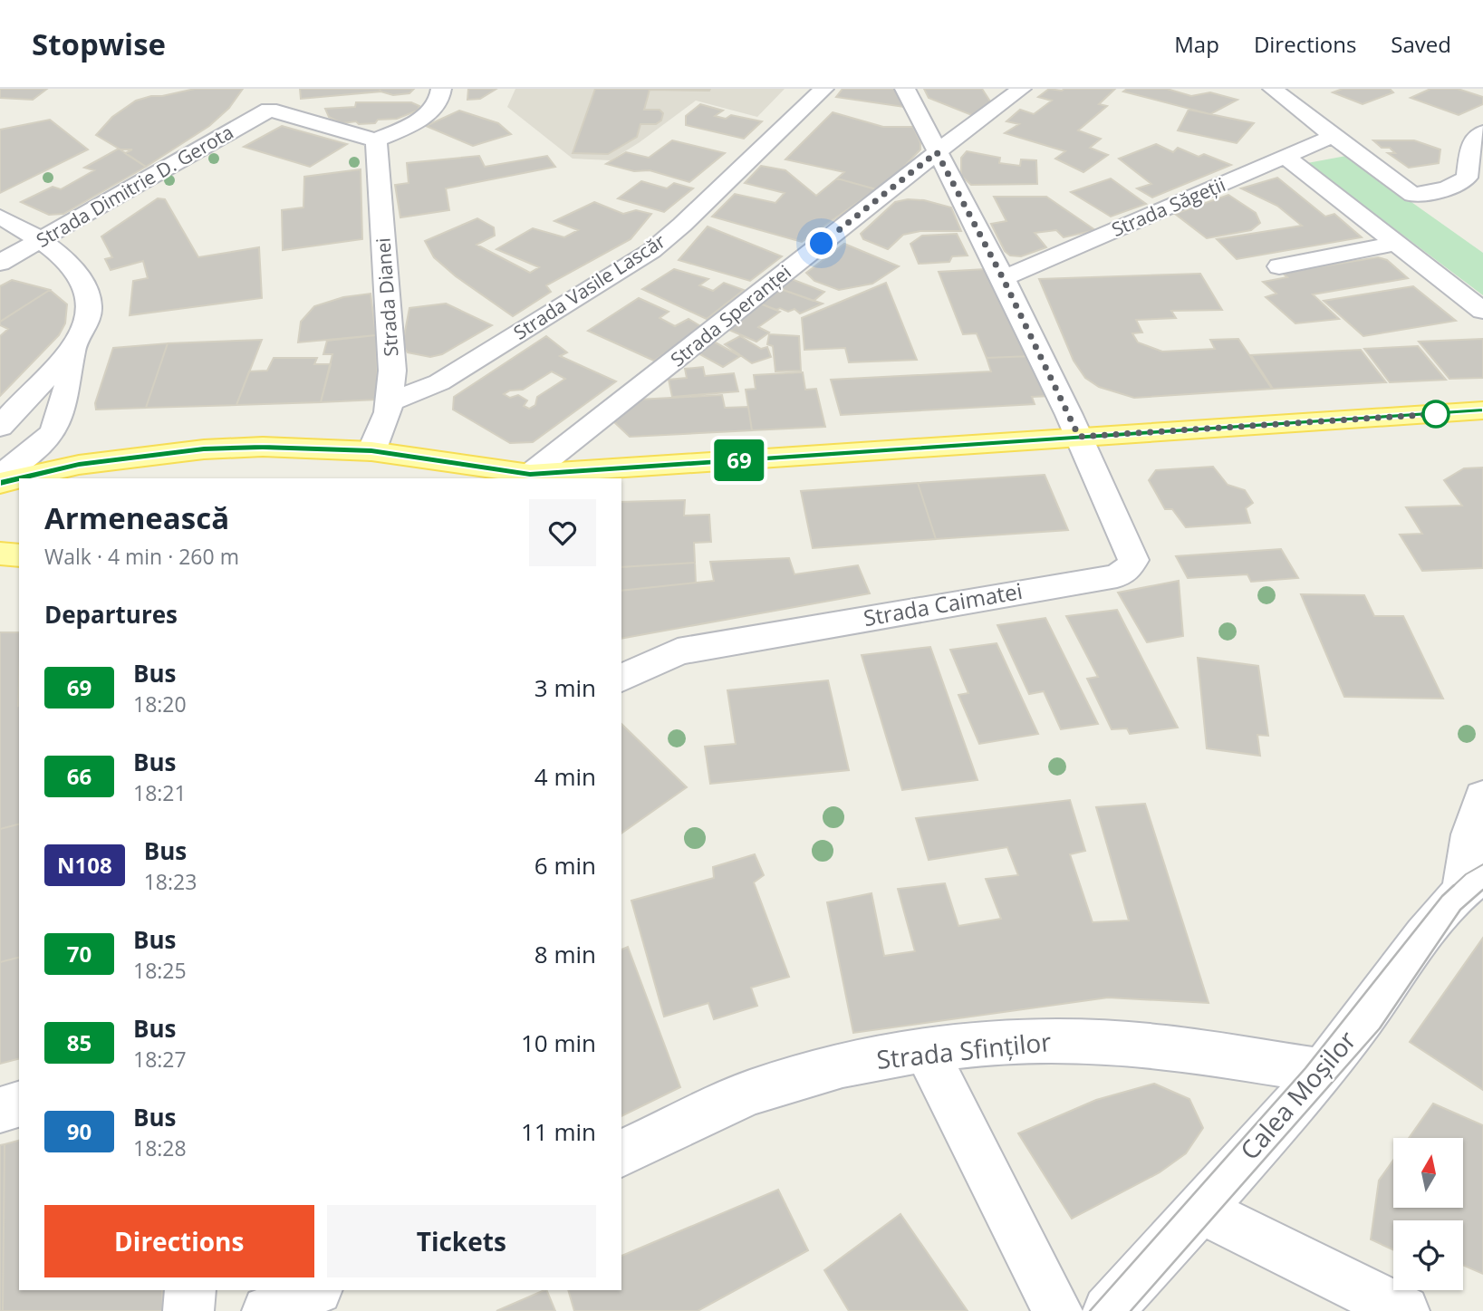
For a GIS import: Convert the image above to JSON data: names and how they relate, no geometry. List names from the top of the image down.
{
  "streets": {
    "street": [
      "Strada Dimitrie D. Gerota",
      "Strada Săgeții",
      "Strada Vasile Lascăr",
      "Strada Dianei",
      "Strada Speranței",
      "Strada Caimatei",
      "Strada Sfinților",
      "Calea Moșilor"
    ]
  },
  "crossings": [
    ["Strada Vasile Lascăr", "Strada Dianei"],
    ["Strada Sfinților", "Calea Moșilor"]
  ],
  "lines": ["bus line 69"],
  "north": "top",
  "page": {
    "header": "Stopwise",
    "nav": ["Map", "Directions", "Saved"],
    "on_map": "69",
    "heading": [
      ["Armenească", "Walk · 4 min · 260 m"],
      "Departures"
    ],
    "list": [
      {
        "mark": "69",
        "name": "Bus",
        "note": "18:20",
        "value": "3 min"
      },
      {
        "mark": "66",
        "name": "Bus",
        "note": "18:21",
        "value": "4 min"
      },
      {
        "mark": "N108",
        "name": "Bus",
        "note": "18:23",
        "value": "6 min"
      },
      {
        "mark": "70",
        "name": "Bus",
        "note": "18:25",
        "value": "8 min"
      },
      {
        "mark": "85",
        "name": "Bus",
        "note": "18:27",
        "value": "10 min"
      },
      {
        "mark": "90",
        "name": "Bus",
        "note": "18:28",
        "value": "11 min"
      }
    ],
    "buttons": ["Directions", "Tickets"]
  }
}
